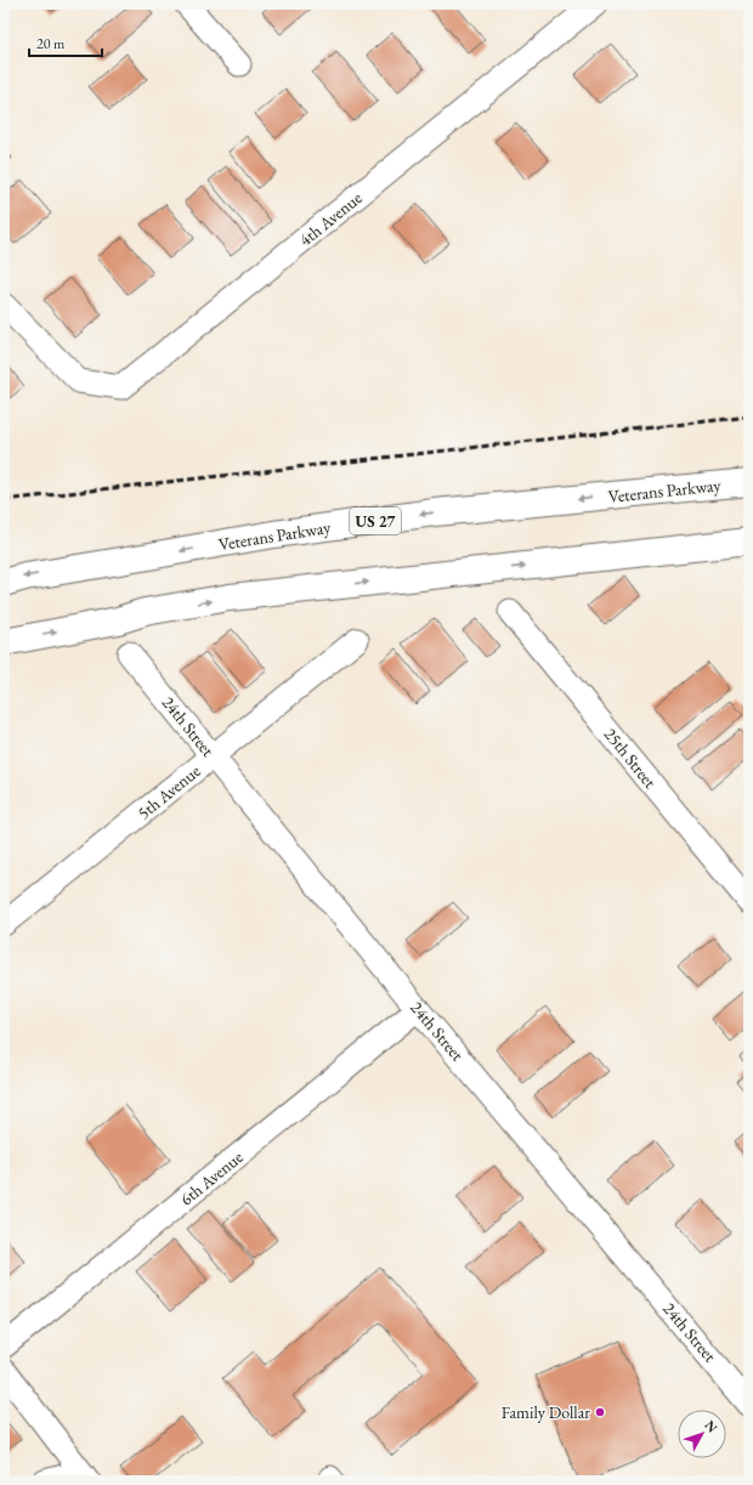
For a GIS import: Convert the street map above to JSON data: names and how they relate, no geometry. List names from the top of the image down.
{
  "streets": {
    "main road": ["Veterans Parkway", "US 27"],
    "street": [
      "4th Avenue",
      "24th Street",
      "25th Street",
      "5th Avenue",
      "6th Avenue"
    ]
  },
  "crossings": [
    ["24th Street", "5th Avenue"],
    ["24th Street", "6th Avenue"]
  ],
  "places": ["Family Dollar"],
  "scale_bar": "20 m",
  "north": "top right"
}
